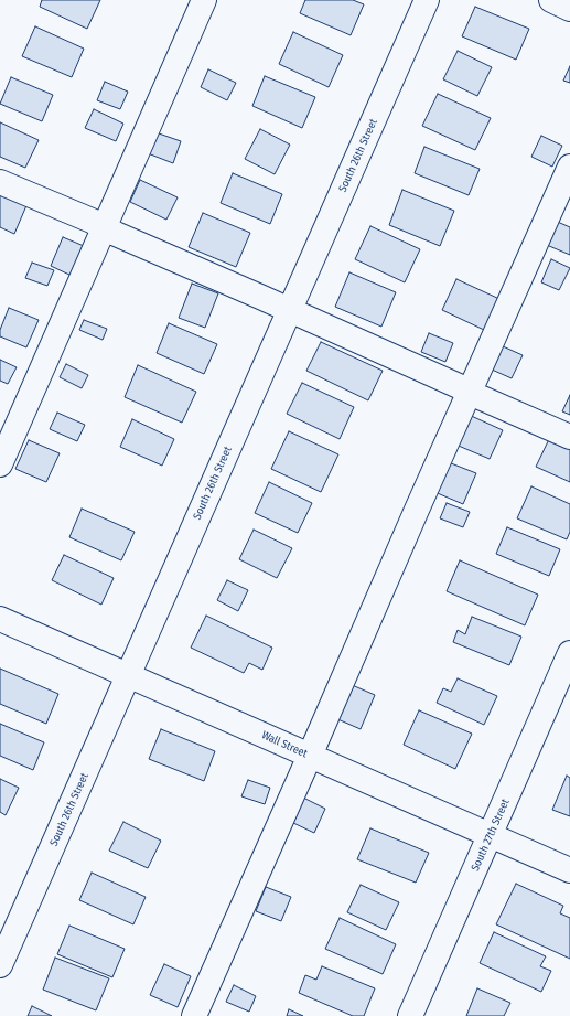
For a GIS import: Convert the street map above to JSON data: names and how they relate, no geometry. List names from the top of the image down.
{
  "streets": {
    "street": ["South 26th Street", "Wall Street", "South 27th Street"]
  },
  "crossings": [
    ["South 26th Street", "Wall Street"],
    ["Wall Street", "South 27th Street"]
  ]
}
